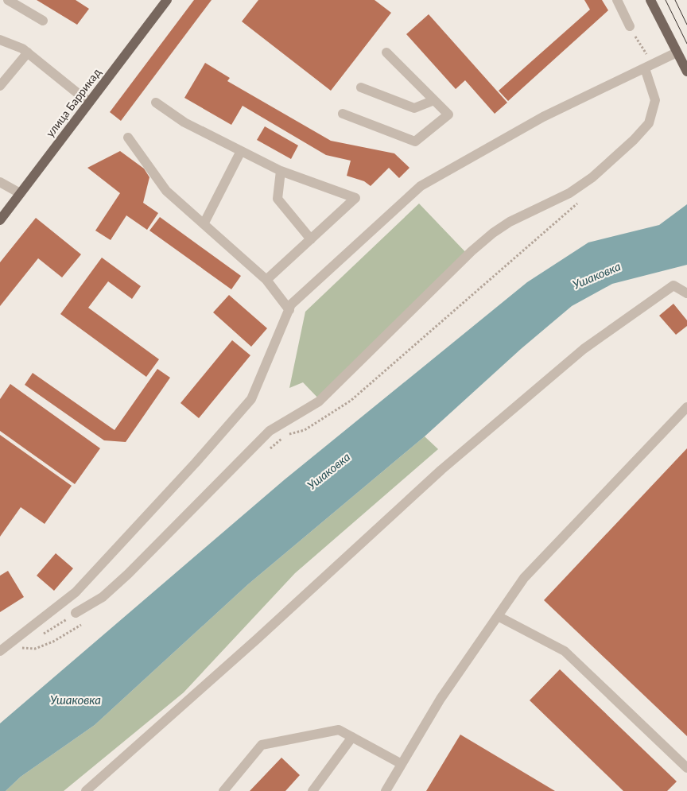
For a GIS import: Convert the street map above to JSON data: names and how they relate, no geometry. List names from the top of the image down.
{
  "streets": {
    "main road": ["улица Баррикад"]
  },
  "water": ["Ушаковка"]
}
